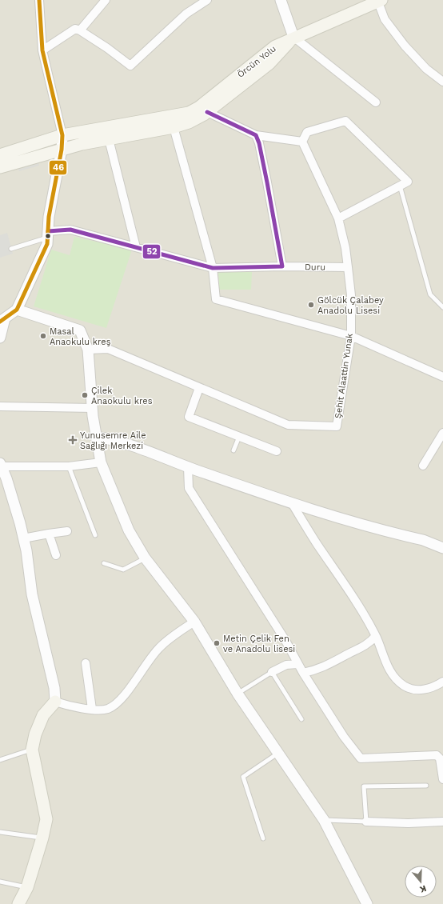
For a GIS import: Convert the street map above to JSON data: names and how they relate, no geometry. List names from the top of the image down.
{
  "streets": {
    "main road": ["Örcün Yolu"],
    "street": ["Duru", "Şehit Alaattin Yunak"]
  },
  "crossings": [
    ["Duru", "Şehit Alaattin Yunak"]
  ],
  "places": {
    "other": [
      "Gölcük Çalabey Anadolu Lisesi",
      "Masal Anaokulu kreş",
      "Çilek Anaokulu kres",
      "Metin Çelik Fen ve Anadolu lisesi"
    ],
    "health": ["Yunusemre Aile Sağlığı Merkezi"]
  },
  "lines": ["transit line 46", "transit line 52"],
  "north": "bottom"
}
